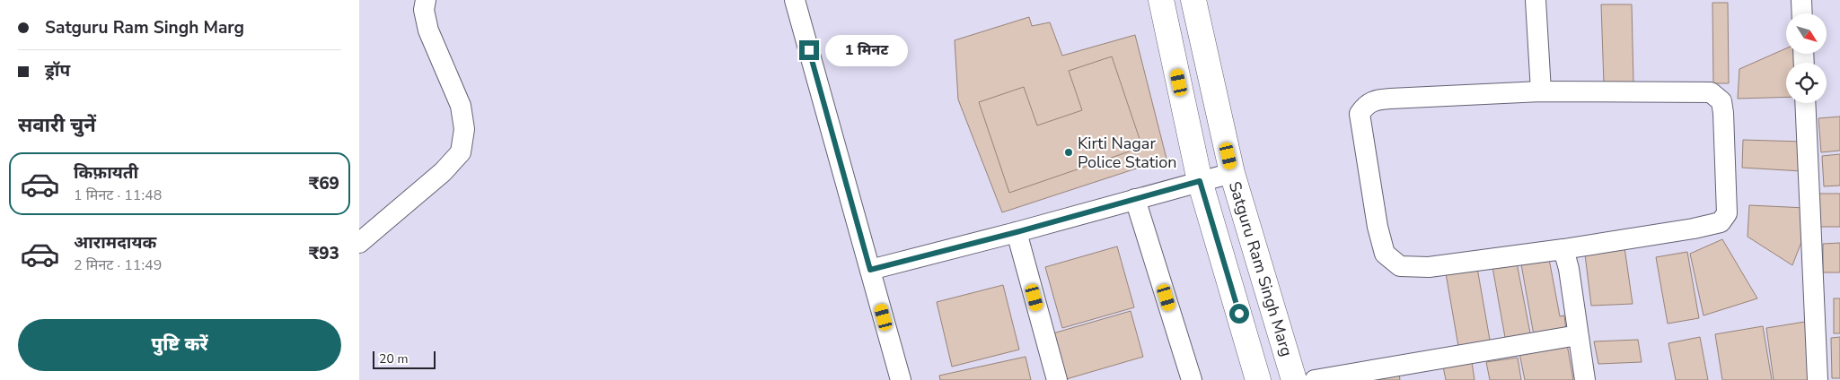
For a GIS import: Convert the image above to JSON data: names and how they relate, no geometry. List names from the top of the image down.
{
  "streets": {
    "main road": ["Satguru Ram Singh Marg"]
  },
  "places": ["Kirti Nagar Police Station"],
  "scale_bar": "20 m",
  "north": "bottom right",
  "page": {
    "banner": ["Satguru Ram Singh Marg", "ड्रॉप"],
    "bubble": "1 मिनट",
    "heading": "सवारी चुनें",
    "list": [
      {
        "name": "किफ़ायती",
        "note": "1 मिनट · 11:48",
        "value": "₹69"
      },
      {
        "name": "आरामदायक",
        "note": "2 मिनट · 11:49",
        "value": "₹93"
      }
    ],
    "buttons": "पुष्टि करें",
    "scale": "20 m"
  }
}
